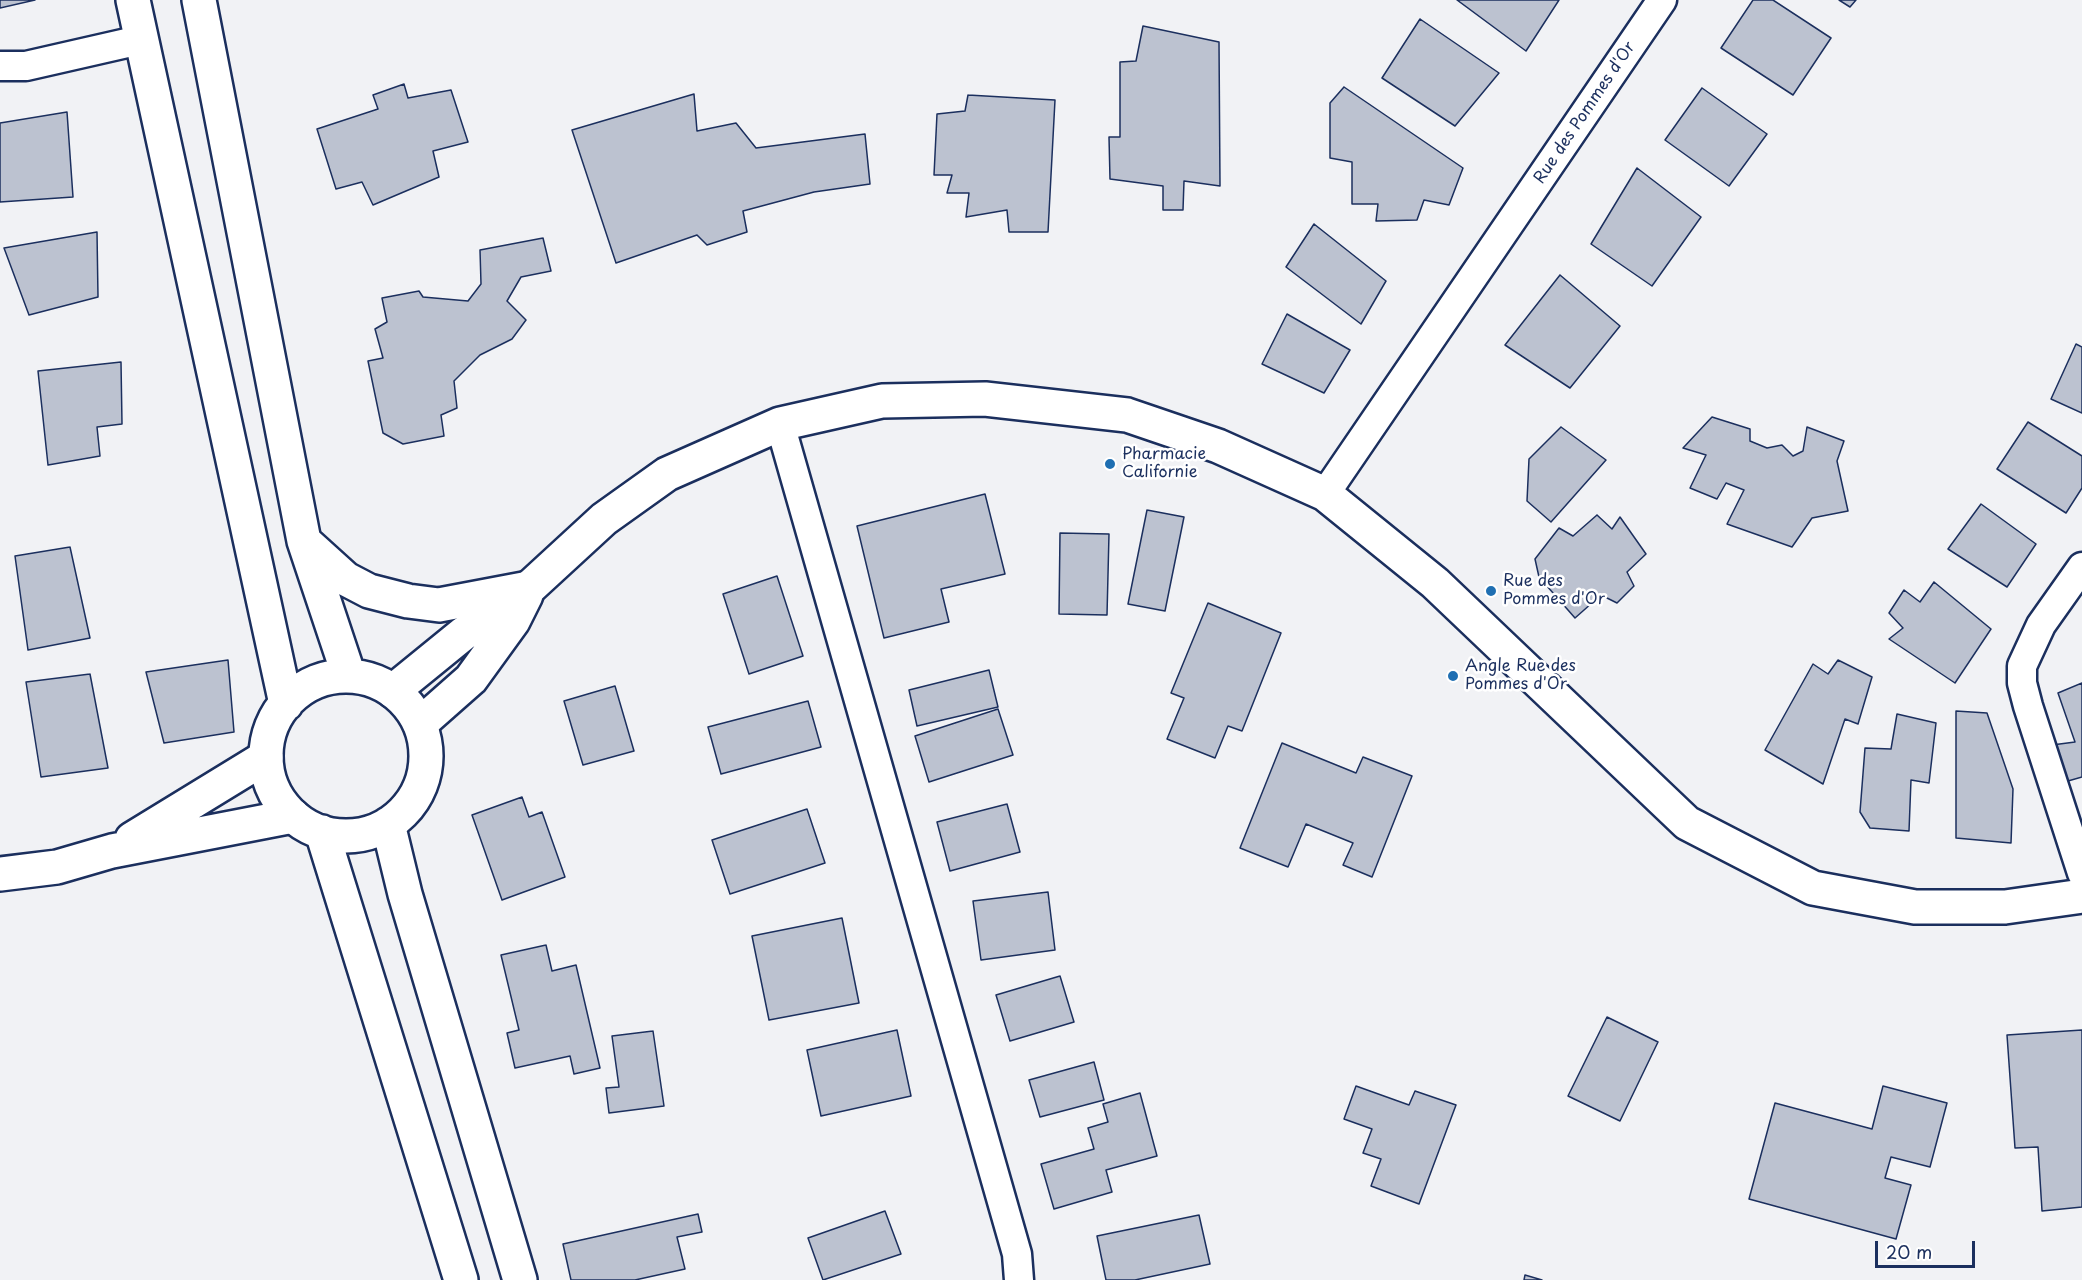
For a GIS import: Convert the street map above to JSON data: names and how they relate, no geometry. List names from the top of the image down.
{
  "streets": {
    "street": ["Rue des Pommes d'Or"]
  },
  "places": ["Pharmacie Californie", "Rue des Pommes d'Or", "Angle Rue des Pommes d'Or"],
  "scale_bar": "20 m"
}
